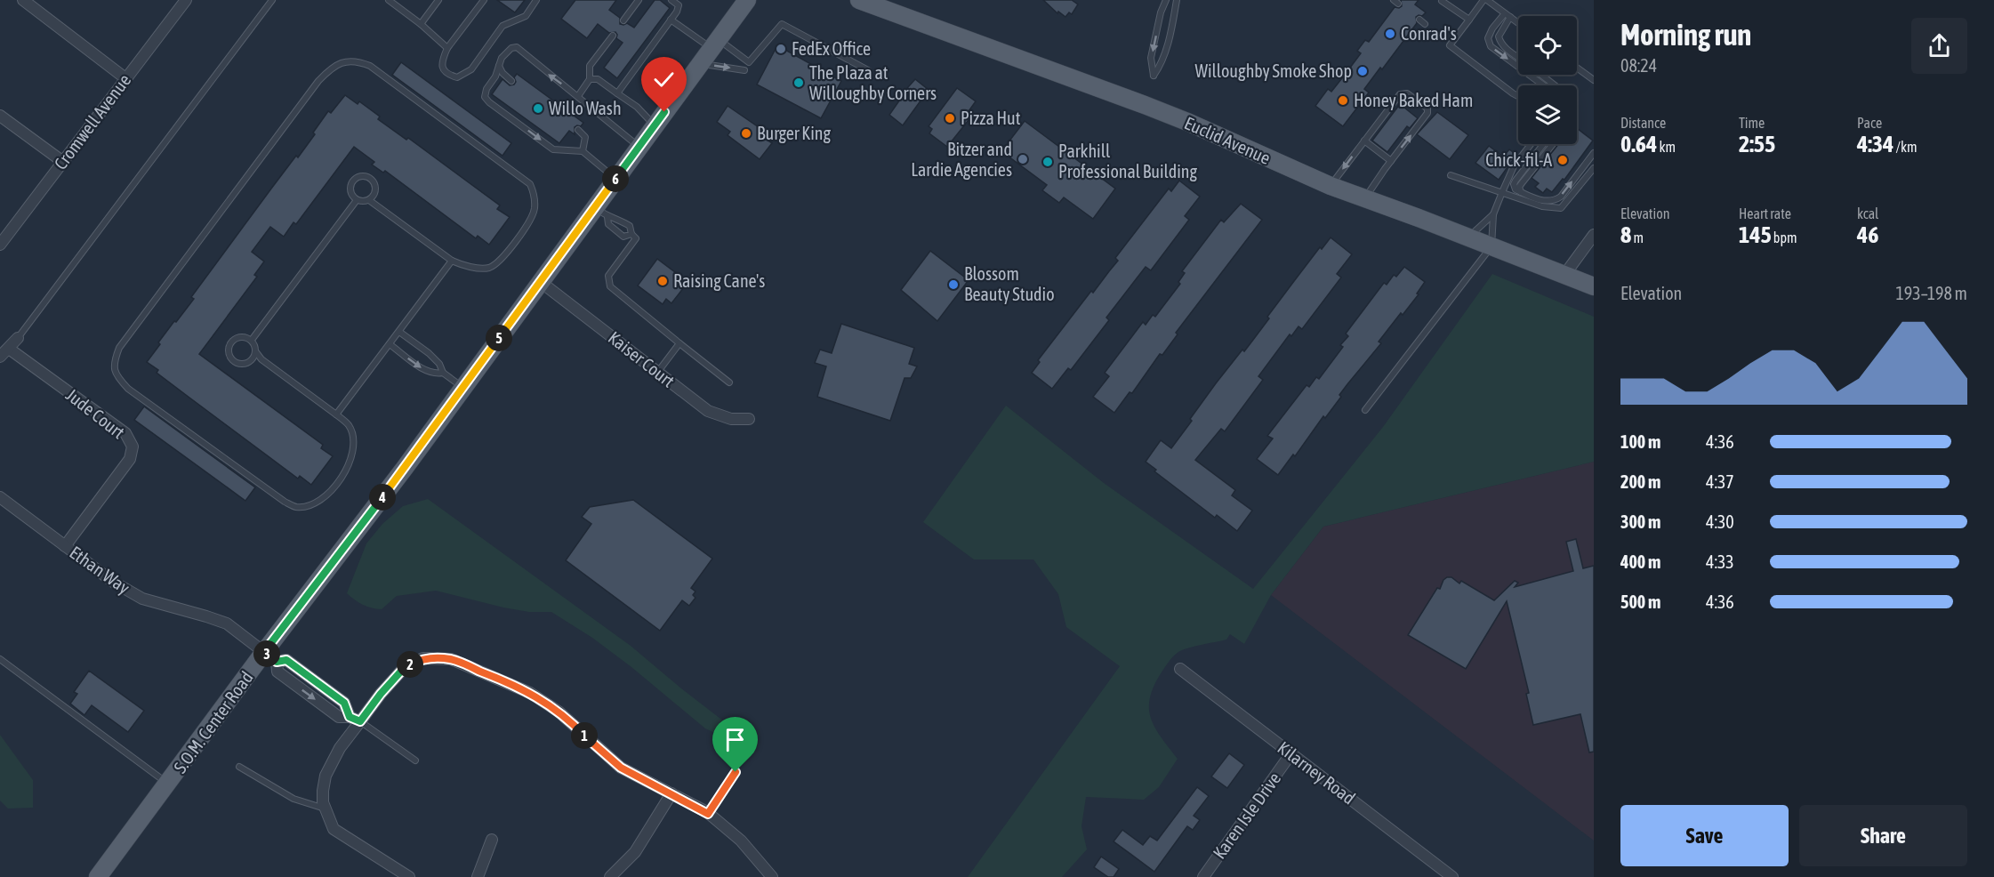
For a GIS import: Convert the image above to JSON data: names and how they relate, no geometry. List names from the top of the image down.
{
  "streets": {
    "main road": ["Euclid Avenue", "S.O.M. Center Road"],
    "street": [
      "Cromwell Avenue",
      "Kaiser Court",
      "Jude Court",
      "Ethan Way",
      "Kilarney Road",
      "Karen Isle Drive"
    ]
  },
  "crossings": [
    ["Kaiser Court", "S.O.M. Center Road"],
    ["Jude Court", "Ethan Way"],
    ["Ethan Way", "S.O.M. Center Road"],
    ["Kilarney Road", "Karen Isle Drive"]
  ],
  "places": [
    "Conrad's",
    "FedEx Office",
    "Willoughby Smoke Shop",
    "The Plaza at Willoughby Corners",
    "Honey Baked Ham",
    "Willo Wash",
    "Pizza Hut",
    "Burger King",
    "Bitzer and Lardie Agencies",
    "Chick-fil-A",
    "Parkhill Professional Building",
    "Raising Cane's",
    "Blossom Beauty Studio"
  ],
  "page": {
    "heading": ["Morning run", "08:24"],
    "stats": [
      ["Distance", "0.64 km"],
      ["Time", "2:55"],
      ["Pace", "4:34 /km"],
      ["Elevation", "8 m"],
      ["Heart rate", "145 bpm"],
      ["kcal", "46"]
    ],
    "pins": [
      "6",
      "5",
      "4",
      "3",
      "2",
      "1"
    ],
    "chart": ["Elevation", "193–198 m"],
    "list": [
      {
        "name": "100 m",
        "note": "4:36"
      },
      {
        "name": "200 m",
        "note": "4:37"
      },
      {
        "name": "300 m",
        "note": "4:30"
      },
      {
        "name": "400 m",
        "note": "4:33"
      },
      {
        "name": "500 m",
        "note": "4:36"
      }
    ],
    "buttons": ["Save", "Share"]
  }
}
